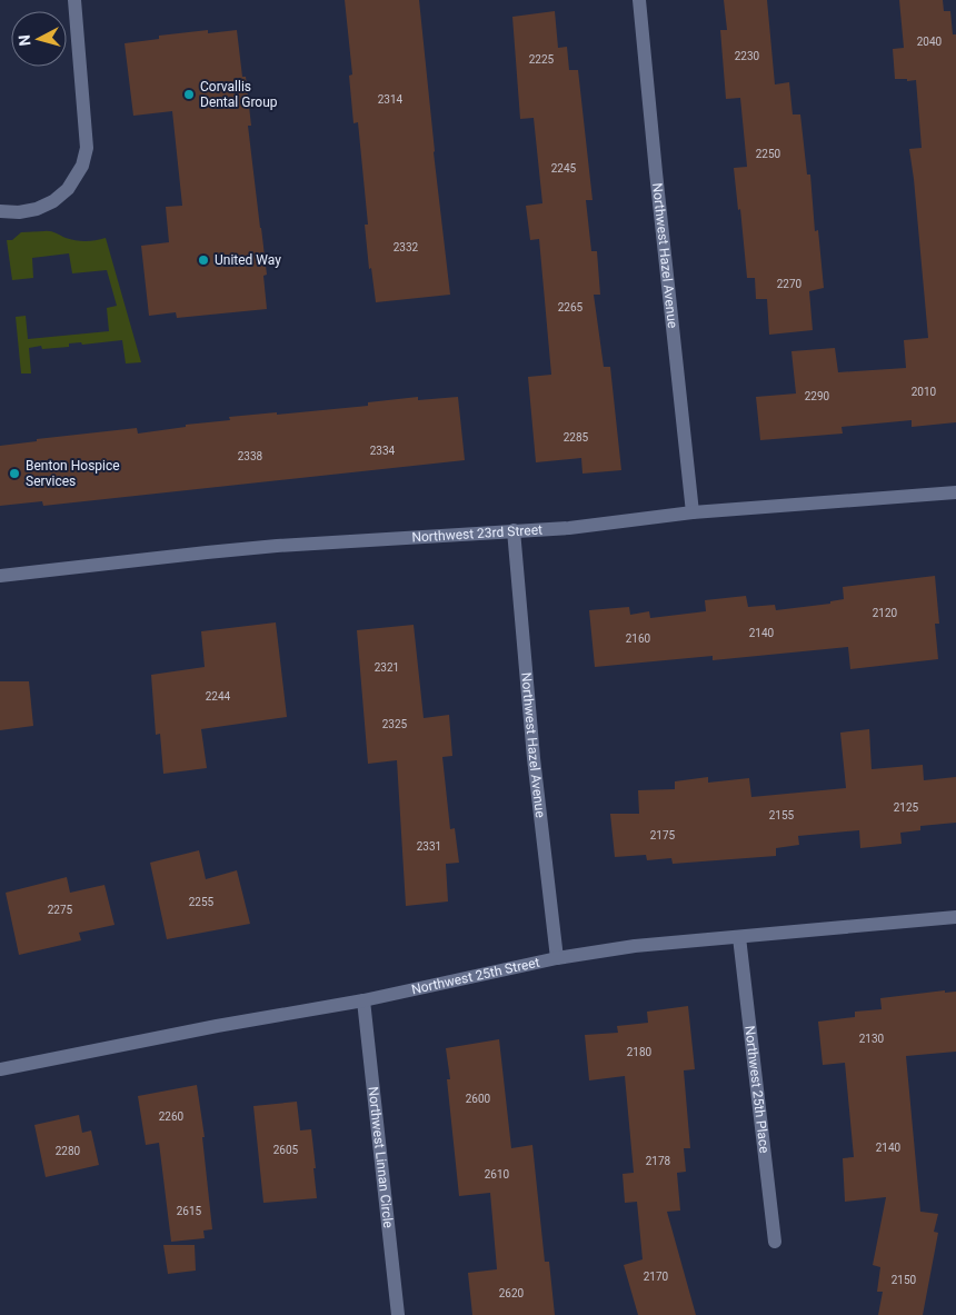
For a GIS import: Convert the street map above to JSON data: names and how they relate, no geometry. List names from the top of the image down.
{
  "streets": {
    "street": [
      "Northwest Hazel Avenue",
      "Northwest 23rd Street",
      "Northwest 25th Street",
      "Northwest 25th Place",
      "Northwest Linnan Circle"
    ]
  },
  "crossings": [
    ["Northwest Hazel Avenue", "Northwest 23rd Street"],
    ["Northwest Hazel Avenue", "Northwest 25th Street"],
    ["Northwest 25th Street", "Northwest 25th Place"],
    ["Northwest 25th Street", "Northwest Linnan Circle"]
  ],
  "places": ["Corvallis Dental Group", "United Way", "Benton Hospice Services"],
  "house_numbers": [
    "2040",
    "2230",
    "2225",
    "2314",
    "2250",
    "2245",
    "2332",
    "2270",
    "2265",
    "2010",
    "2290",
    "2285",
    "2334",
    "2338",
    "2120",
    "2140",
    "2160",
    "2321",
    "2244",
    "2325",
    "2125",
    "2155",
    "2175",
    "2331",
    "2255",
    "2275",
    "2130",
    "2180",
    "2600",
    "2260",
    "2140",
    "2605",
    "2280",
    "2178",
    "2610",
    "2615",
    "2170",
    "2150",
    "2620"
  ],
  "north": "left"
}
